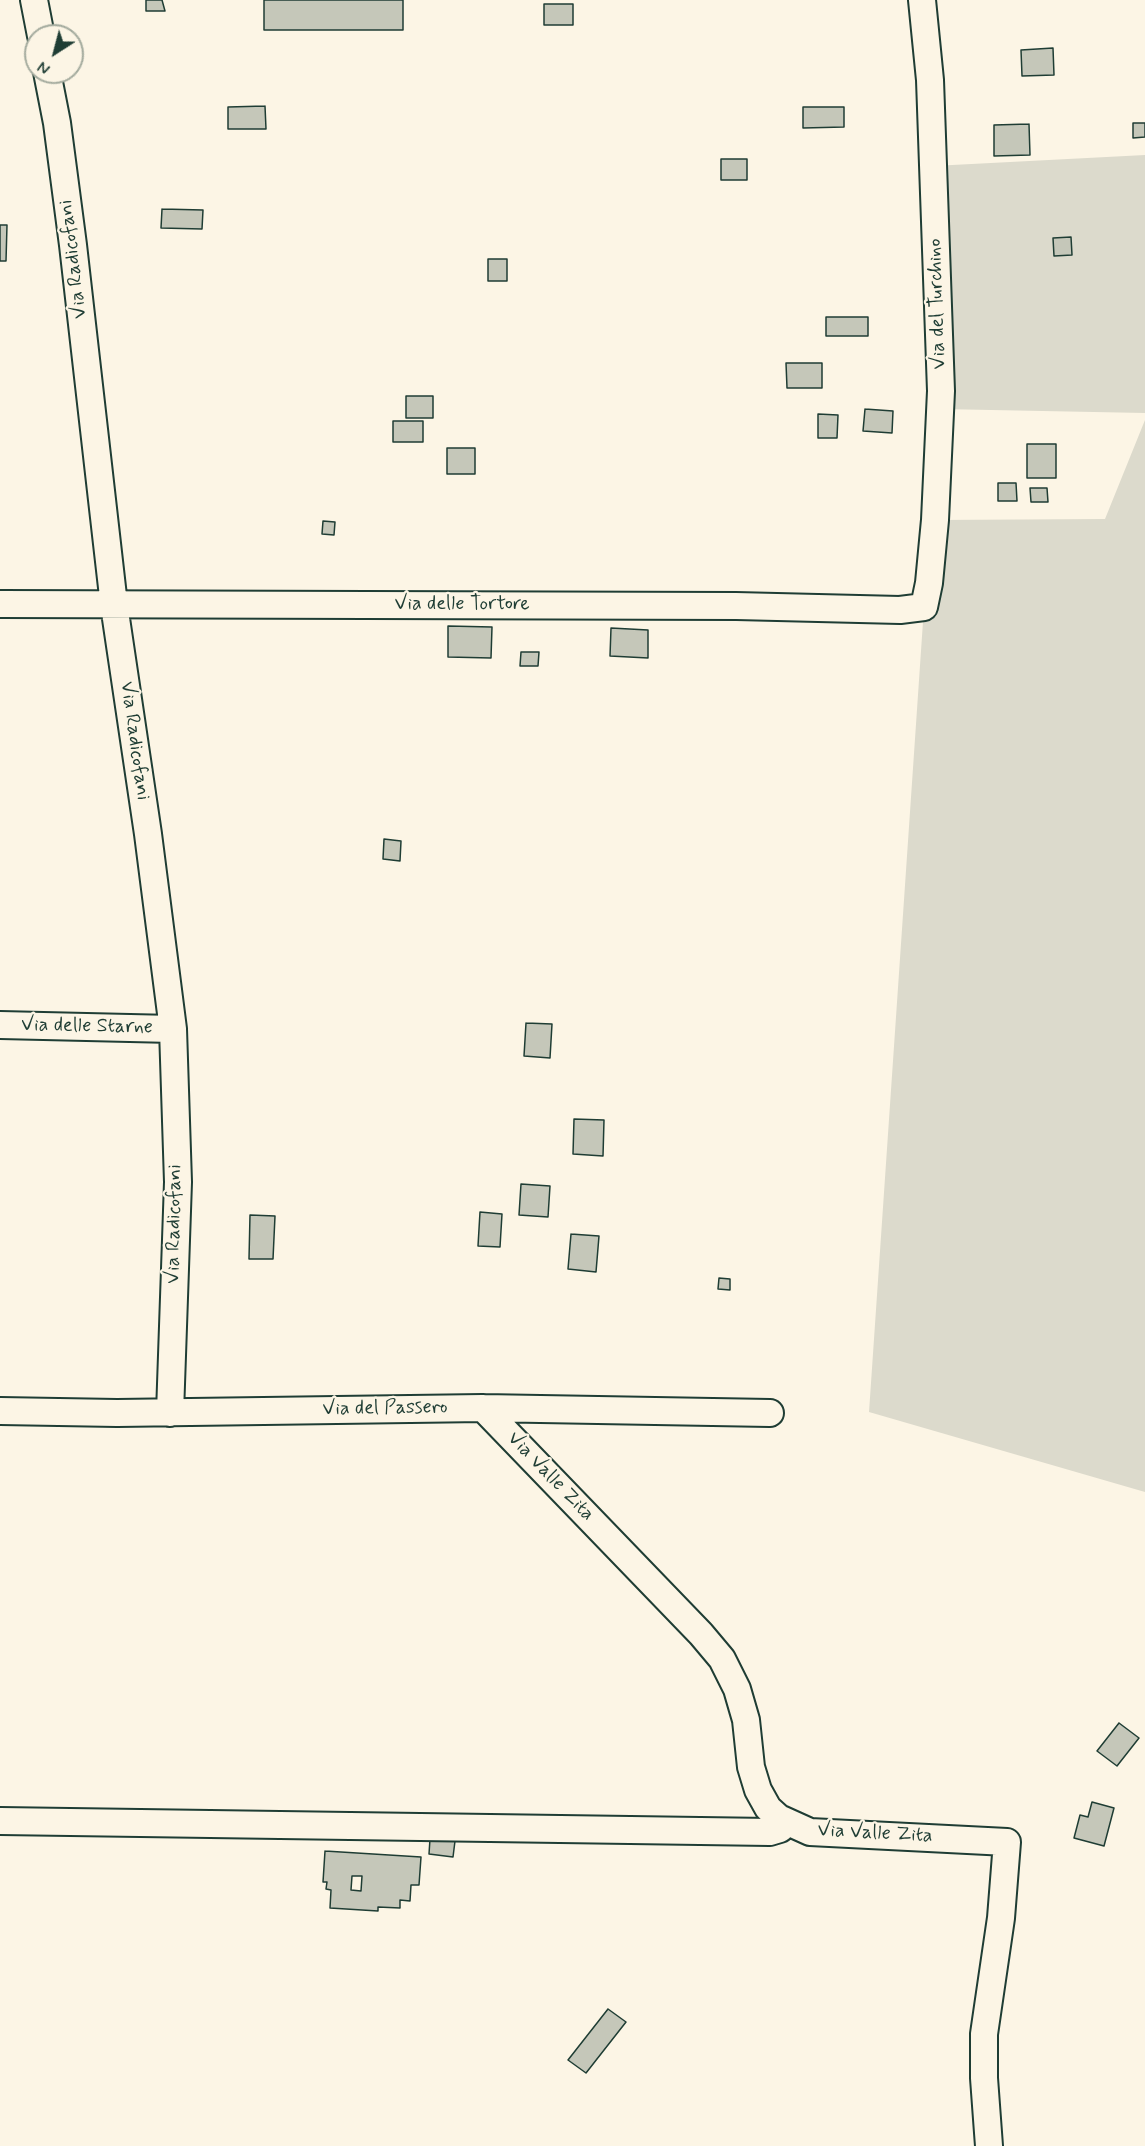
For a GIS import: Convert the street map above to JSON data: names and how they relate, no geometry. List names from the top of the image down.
{
  "streets": {
    "street": [
      "Via Radicofani",
      "Via del Turchino",
      "Via delle Tortore",
      "Via delle Starne",
      "Via del Passero",
      "Via Valle Zita"
    ]
  },
  "crossings": [
    ["Via Radicofani", "Via delle Tortore"],
    ["Via Radicofani", "Via delle Starne"],
    ["Via Radicofani", "Via del Passero"],
    ["Via del Turchino", "Via delle Tortore"],
    ["Via del Passero", "Via Valle Zita"]
  ],
  "north": "bottom left"
}
